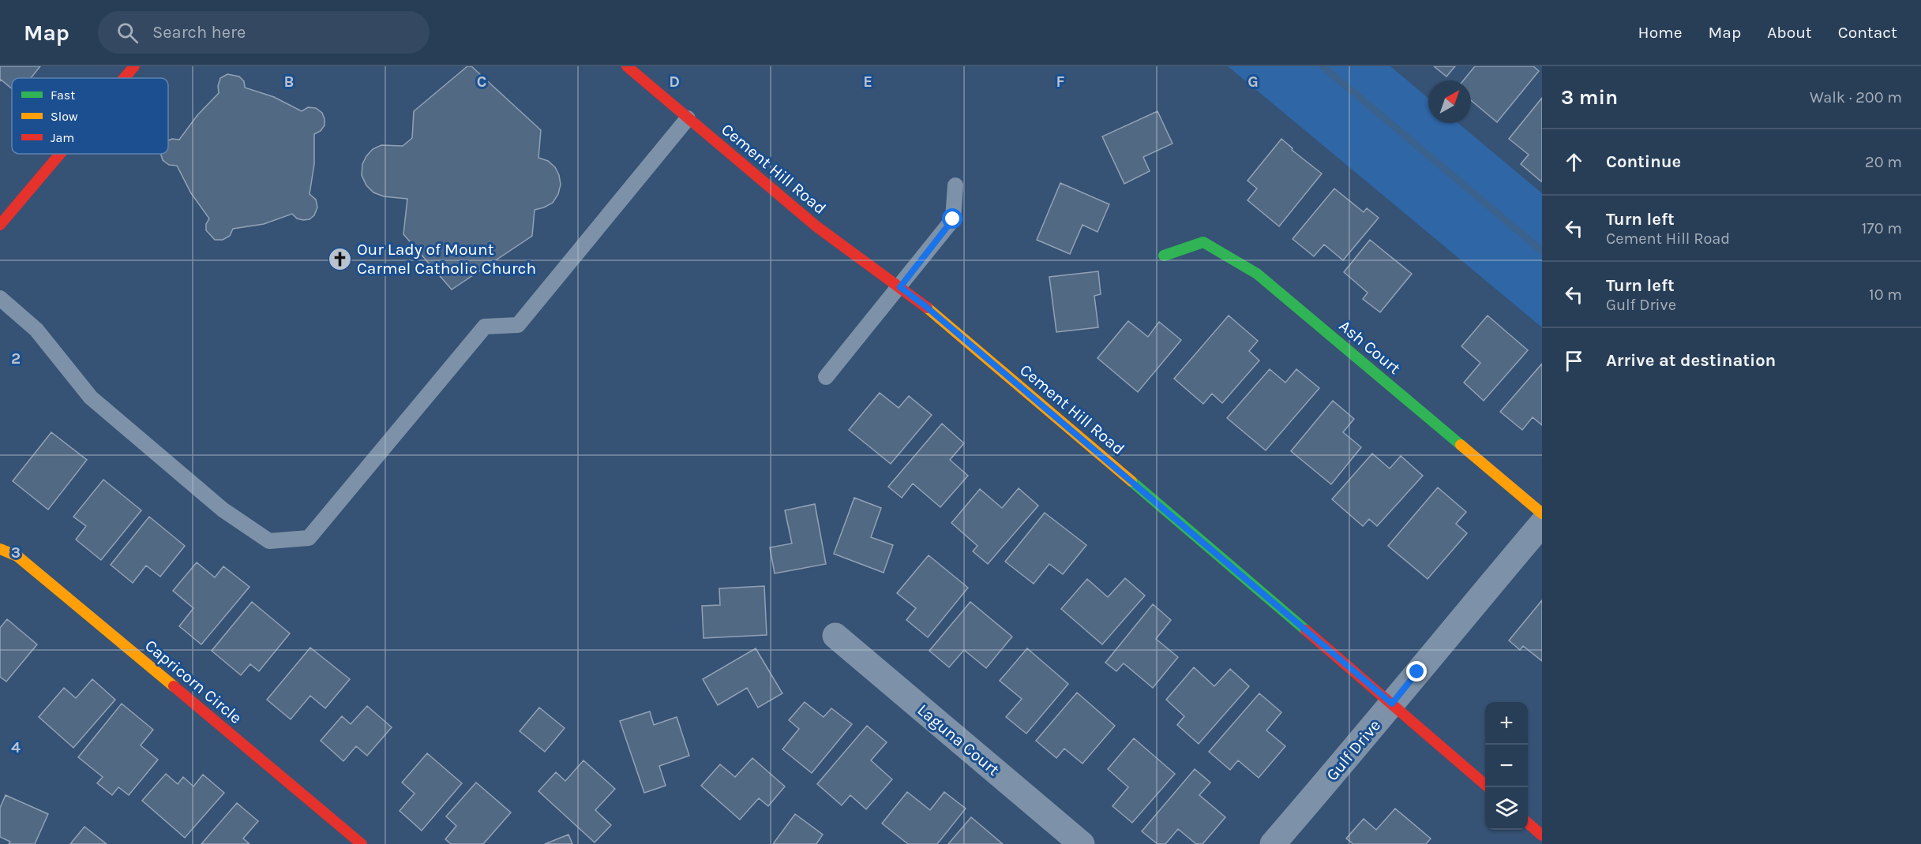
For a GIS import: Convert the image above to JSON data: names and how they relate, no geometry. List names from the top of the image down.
{
  "streets": {
    "street": [
      "Cement Hill Road",
      "Ash Court",
      "Capricorn Circle",
      "Laguna Court",
      "Gulf Drive"
    ]
  },
  "crossings": [
    ["Cement Hill Road", "Gulf Drive"]
  ],
  "places": {
    "church": ["Our Lady of Mount Carmel Catholic Church"]
  },
  "legend": ["Fast", "Slow", "Jam"],
  "north": "top right",
  "page": {
    "header": "Map",
    "search": "Search here",
    "nav": [
      "Home",
      "Map",
      "About",
      "Contact"
    ],
    "heading": ["3 min", "Walk · 200 m"],
    "list": [
      ["Continue", "20 m"],
      ["Turn left", "Cement Hill Road", "170 m"],
      ["Turn left", "Gulf Drive", "10 m"],
      "Arrive at destination"
    ],
    "map_buttons": ["+", "−"]
  },
  "grid": {
    "columns": [
      "B",
      "C",
      "D",
      "E",
      "F",
      "G"
    ],
    "rows": ["2", "3", "4"]
  }
}
